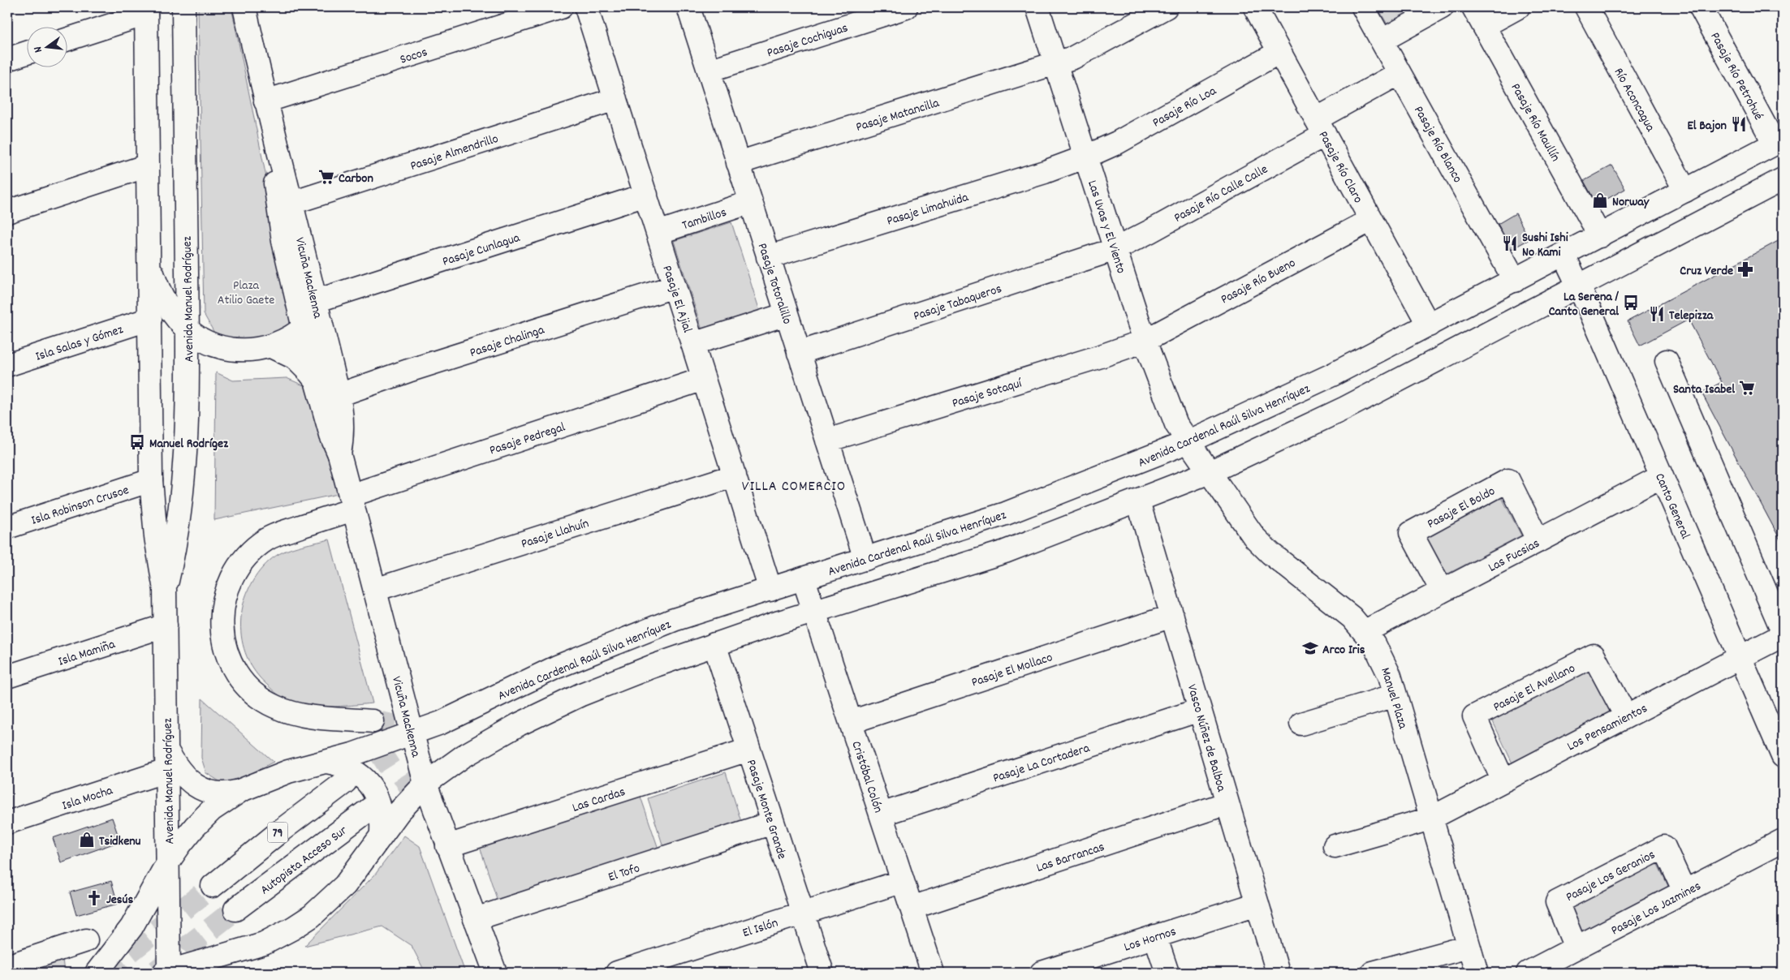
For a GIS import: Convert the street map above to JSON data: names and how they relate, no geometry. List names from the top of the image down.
{
  "streets": {
    "main road": [
      "Pasaje Cochiguas",
      "Socos",
      "Pasaje Río Petrohué",
      "Río Aconcagua",
      "Pasaje Río Loa",
      "Pasaje Matancilla",
      "Pasaje Río Maullín",
      "Pasaje Río Blanco",
      "Pasaje Almendrillo",
      "Pasaje Río Claro",
      "Pasaje Río Calle Calle",
      "Pasaje Limahuida",
      "Tambillos",
      "Las Uvas y El Viento",
      "Pasaje Cunlagua",
      "Vicuña Mackenna",
      "Pasaje Río Bueno",
      "Pasaje Totoralillo",
      "Pasaje El Ajial",
      "Avenida Manuel Rodríguez",
      "Pasaje Tabaqueros",
      "Pasaje Chalinga",
      "Isla Salas y Gómez",
      "Pasaje Sotaquí",
      "Avenida Cardenal Raúl Silva Henríquez",
      "Pasaje Pedregal",
      "Isla Robinson Crusoe",
      "Canto General",
      "Pasaje El Boldo",
      "Pasaje Llahuín",
      "Las Fucsias",
      "Isla Mamiña",
      "Pasaje El Mollaco",
      "Pasaje El Avellano",
      "Manuel Plaza",
      "Los Pensamientos",
      "Vasco Núñez de Balboa",
      "Pasaje La Cortadera",
      "Cristóbal Colón",
      "Isla Mocha",
      "Las Cardas",
      "Pasaje Monte Grande",
      "79",
      "Las Barrancas",
      "Autopista Acceso Sur",
      "El Tofo",
      "Pasaje Los Geranios",
      "Pasaje Los Jazmines",
      "El Islón",
      "Los Hornos"
    ]
  },
  "crossings": [
    ["Pasaje Cochiguas", "Pasaje Totoralillo"],
    ["Socos", "Vicuña Mackenna"],
    ["Pasaje Río Petrohué", "Avenida Cardenal Raúl Silva Henríquez"],
    ["Río Aconcagua", "Avenida Cardenal Raúl Silva Henríquez"],
    ["Pasaje Río Loa", "Pasaje Río Claro"],
    ["Pasaje Río Loa", "Pasaje Limahuida"],
    ["Pasaje Río Loa", "Las Uvas y El Viento"],
    ["Pasaje Matancilla", "Las Uvas y El Viento"],
    ["Pasaje Matancilla", "Pasaje Totoralillo"],
    ["Pasaje Río Maullín", "Avenida Cardenal Raúl Silva Henríquez"],
    ["Pasaje Río Blanco", "Pasaje Río Calle Calle"],
    ["Pasaje Río Blanco", "Avenida Cardenal Raúl Silva Henríquez"],
    ["Pasaje Almendrillo", "Vicuña Mackenna"],
    ["Pasaje Almendrillo", "Pasaje El Ajial"],
    ["Pasaje Río Claro", "Pasaje Río Calle Calle"],
    ["Pasaje Río Claro", "Pasaje Río Bueno"],
    ["Pasaje Río Claro", "Avenida Cardenal Raúl Silva Henríquez"],
    ["Pasaje Río Calle Calle", "Las Uvas y El Viento"],
    ["Pasaje Río Calle Calle", "Pasaje Tabaqueros"],
    ["Pasaje Limahuida", "Las Uvas y El Viento"],
    ["Pasaje Limahuida", "Pasaje Totoralillo"],
    ["Tambillos", "Pasaje Totoralillo"],
    ["Tambillos", "Pasaje El Ajial"],
    ["Las Uvas y El Viento", "Pasaje Río Bueno"],
    ["Las Uvas y El Viento", "Pasaje Tabaqueros"],
    ["Las Uvas y El Viento", "Pasaje Sotaquí"],
    ["Las Uvas y El Viento", "Avenida Cardenal Raúl Silva Henríquez"],
    ["Las Uvas y El Viento", "Manuel Plaza"],
    ["Pasaje Cunlagua", "Vicuña Mackenna"],
    ["Pasaje Cunlagua", "Pasaje El Ajial"],
    ["Vicuña Mackenna", "Pasaje Chalinga"],
    ["Vicuña Mackenna", "Avenida Cardenal Raúl Silva Henríquez"],
    ["Vicuña Mackenna", "Pasaje Pedregal"],
    ["Vicuña Mackenna", "Pasaje Llahuín"],
    ["Vicuña Mackenna", "Las Cardas"],
    ["Vicuña Mackenna", "El Tofo"],
    ["Pasaje Río Bueno", "Pasaje Sotaquí"],
    ["Pasaje Totoralillo", "Pasaje Tabaqueros"],
    ["Pasaje Totoralillo", "Pasaje Sotaquí"],
    ["Pasaje Totoralillo", "Avenida Cardenal Raúl Silva Henríquez"],
    ["Pasaje El Ajial", "Pasaje Chalinga"],
    ["Pasaje El Ajial", "Avenida Cardenal Raúl Silva Henríquez"],
    ["Pasaje El Ajial", "Pasaje Pedregal"],
    ["Pasaje El Ajial", "Pasaje Llahuín"],
    ["Avenida Manuel Rodríguez", "Isla Salas y Gómez"],
    ["Avenida Manuel Rodríguez", "Avenida Cardenal Raúl Silva Henríquez"],
    ["Avenida Manuel Rodríguez", "Isla Robinson Crusoe"],
    ["Avenida Manuel Rodríguez", "Isla Mamiña"],
    ["Avenida Manuel Rodríguez", "Isla Mocha"],
    ["Avenida Cardenal Raúl Silva Henríquez", "Canto General"],
    ["Avenida Cardenal Raúl Silva Henríquez", "Manuel Plaza"],
    ["Avenida Cardenal Raúl Silva Henríquez", "Cristóbal Colón"],
    ["Canto General", "Las Fucsias"],
    ["Canto General", "Los Pensamientos"],
    ["Pasaje El Boldo", "Las Fucsias"],
    ["Las Fucsias", "Manuel Plaza"],
    ["Pasaje El Mollaco", "Vasco Núñez de Balboa"],
    ["Pasaje El Mollaco", "Cristóbal Colón"],
    ["Pasaje El Avellano", "Los Pensamientos"],
    ["Manuel Plaza", "Los Pensamientos"],
    ["Vasco Núñez de Balboa", "Pasaje La Cortadera"],
    ["Vasco Núñez de Balboa", "Las Barrancas"],
    ["Vasco Núñez de Balboa", "Los Hornos"],
    ["Pasaje La Cortadera", "Cristóbal Colón"],
    ["Cristóbal Colón", "Las Barrancas"],
    ["Cristóbal Colón", "El Islón"],
    ["Las Cardas", "Pasaje Monte Grande"],
    ["Pasaje Monte Grande", "El Tofo"],
    ["Pasaje Monte Grande", "El Islón"],
    ["Pasaje Los Geranios", "Pasaje Los Jazmines"]
  ],
  "districts": ["VILLA COMERCIO"],
  "parks": ["Plaza Atilio Gaete"],
  "places": {
    "restaurant": ["El Bajon", "Sushi Ishi No Kami", "Telepizza"],
    "supermarket": ["Carbon", "Santa Isabel"],
    "shop": ["Norway", "Tsidkenu"],
    "pharmacy": ["Cruz Verde"],
    "bus stop": ["La Serena / Canto General", "Manuel Rodrígez"],
    "school or university": ["Arco Iris"],
    "church": ["Jesús"]
  },
  "north": "left"
}
